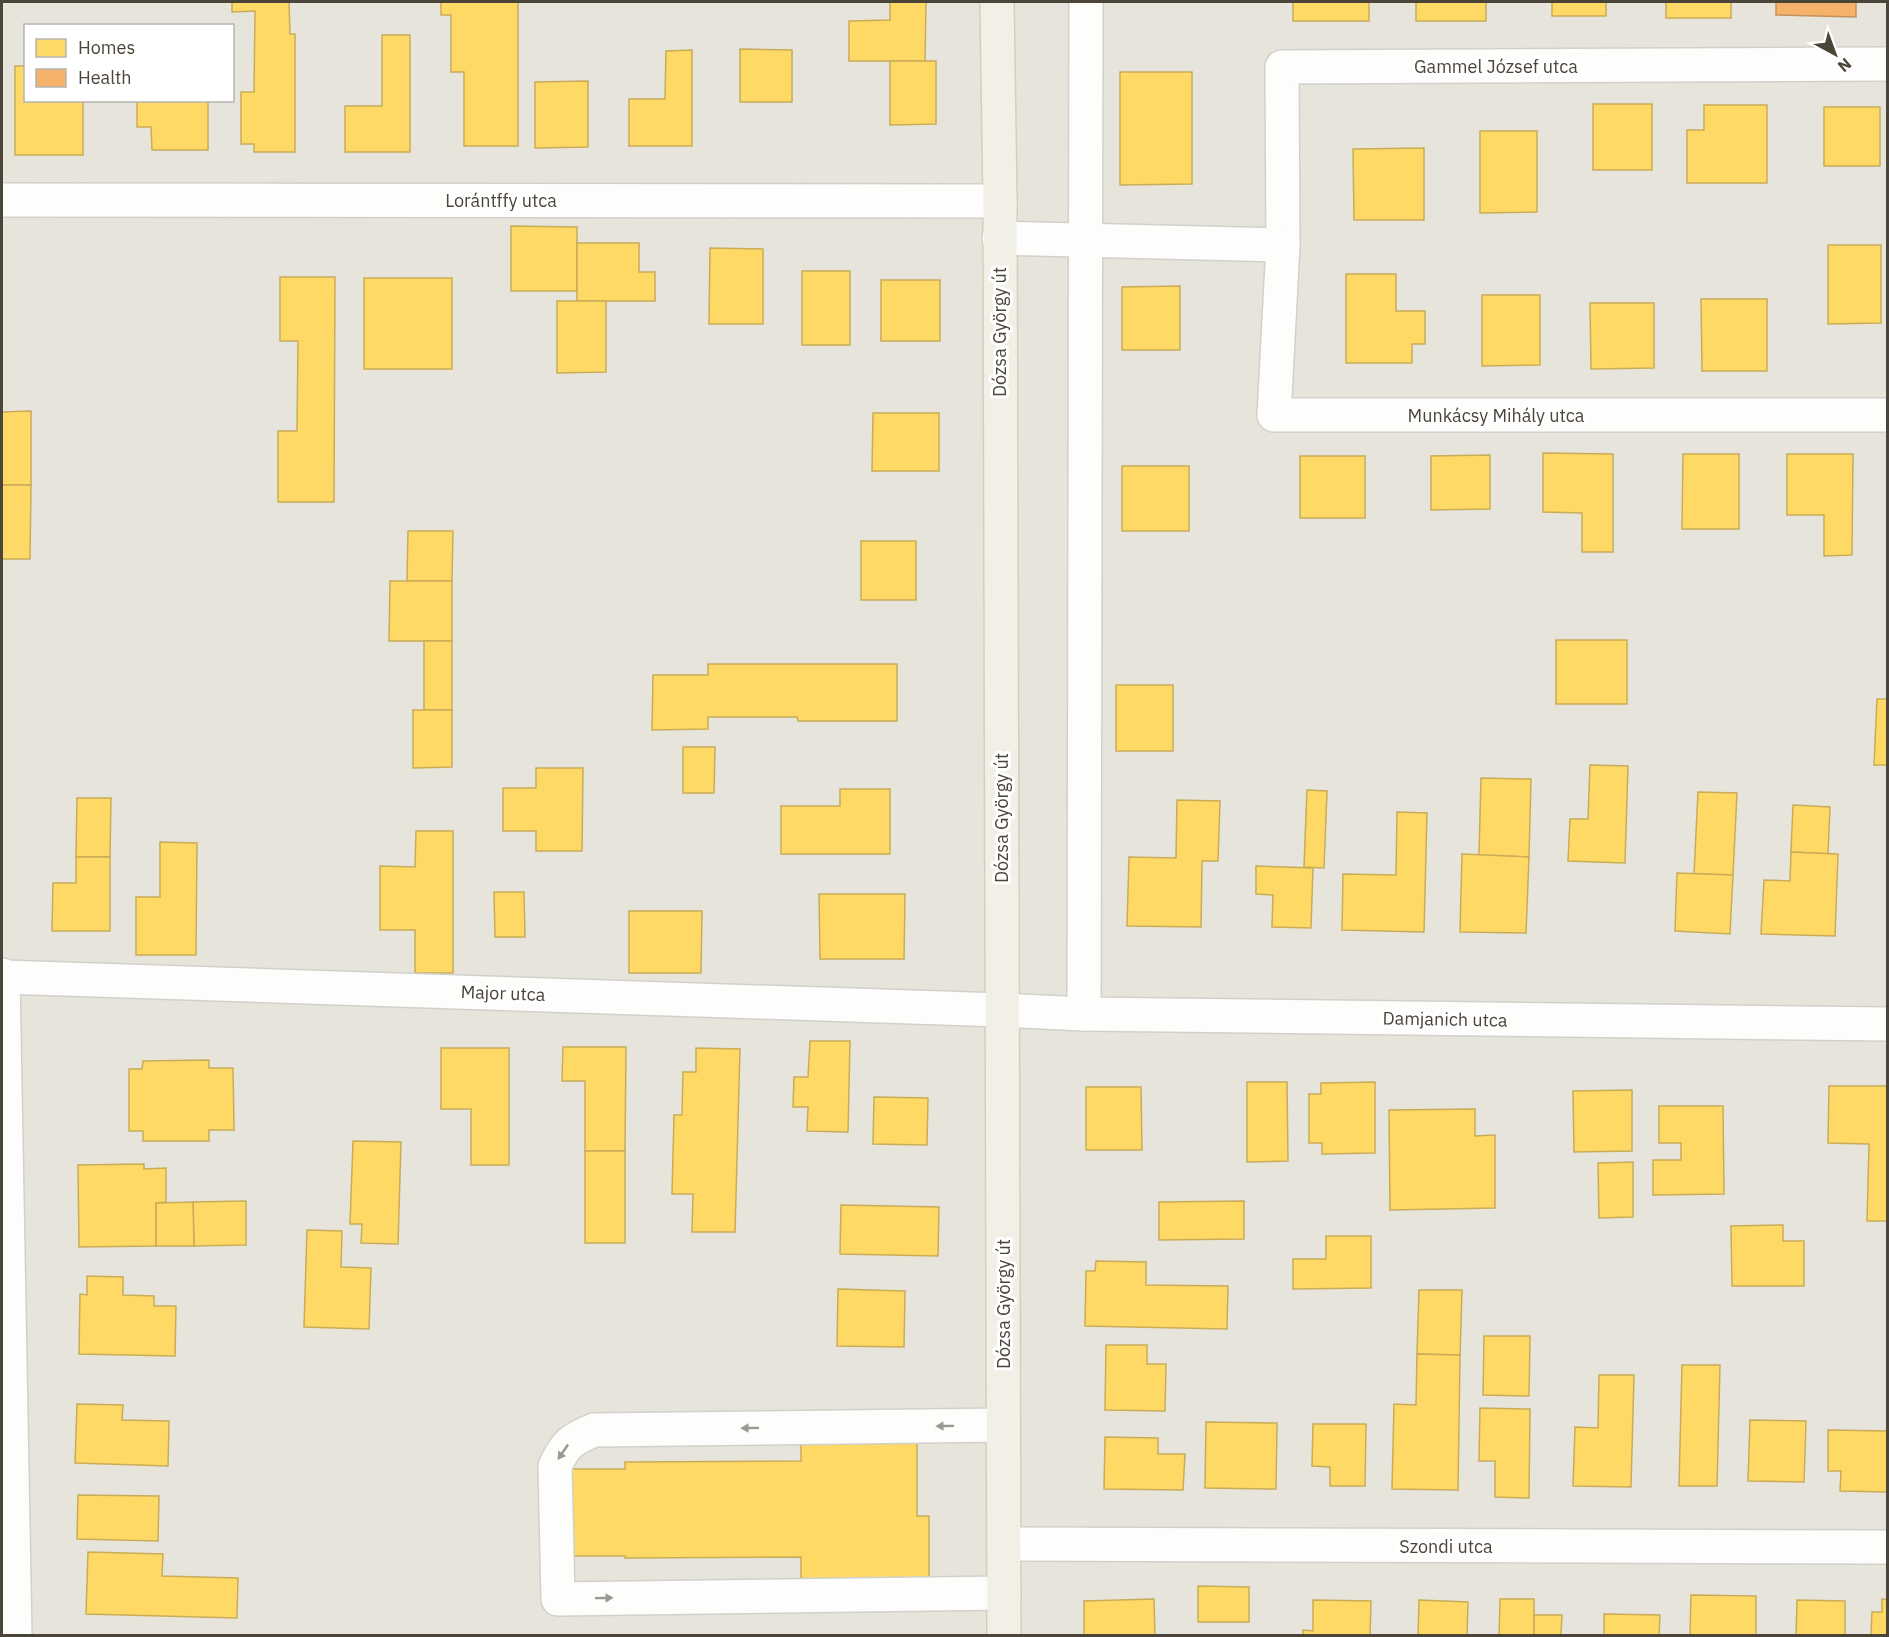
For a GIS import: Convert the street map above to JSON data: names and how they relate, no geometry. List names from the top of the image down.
{
  "streets": {
    "main road": ["Dózsa György út"],
    "street": [
      "Gammel József utca",
      "Lorántffy utca",
      "Munkácsy Mihály utca",
      "Major utca",
      "Damjanich utca",
      "Szondi utca"
    ]
  },
  "crossings": [
    ["Gammel József utca", "Munkácsy Mihály utca"],
    ["Lorántffy utca", "Dózsa György út"],
    ["Dózsa György út", "Major utca"],
    ["Dózsa György út", "Damjanich utca"],
    ["Dózsa György út", "Szondi utca"],
    ["Major utca", "Damjanich utca"]
  ],
  "legend": ["Homes", "Health"],
  "north": "bottom right"
}
